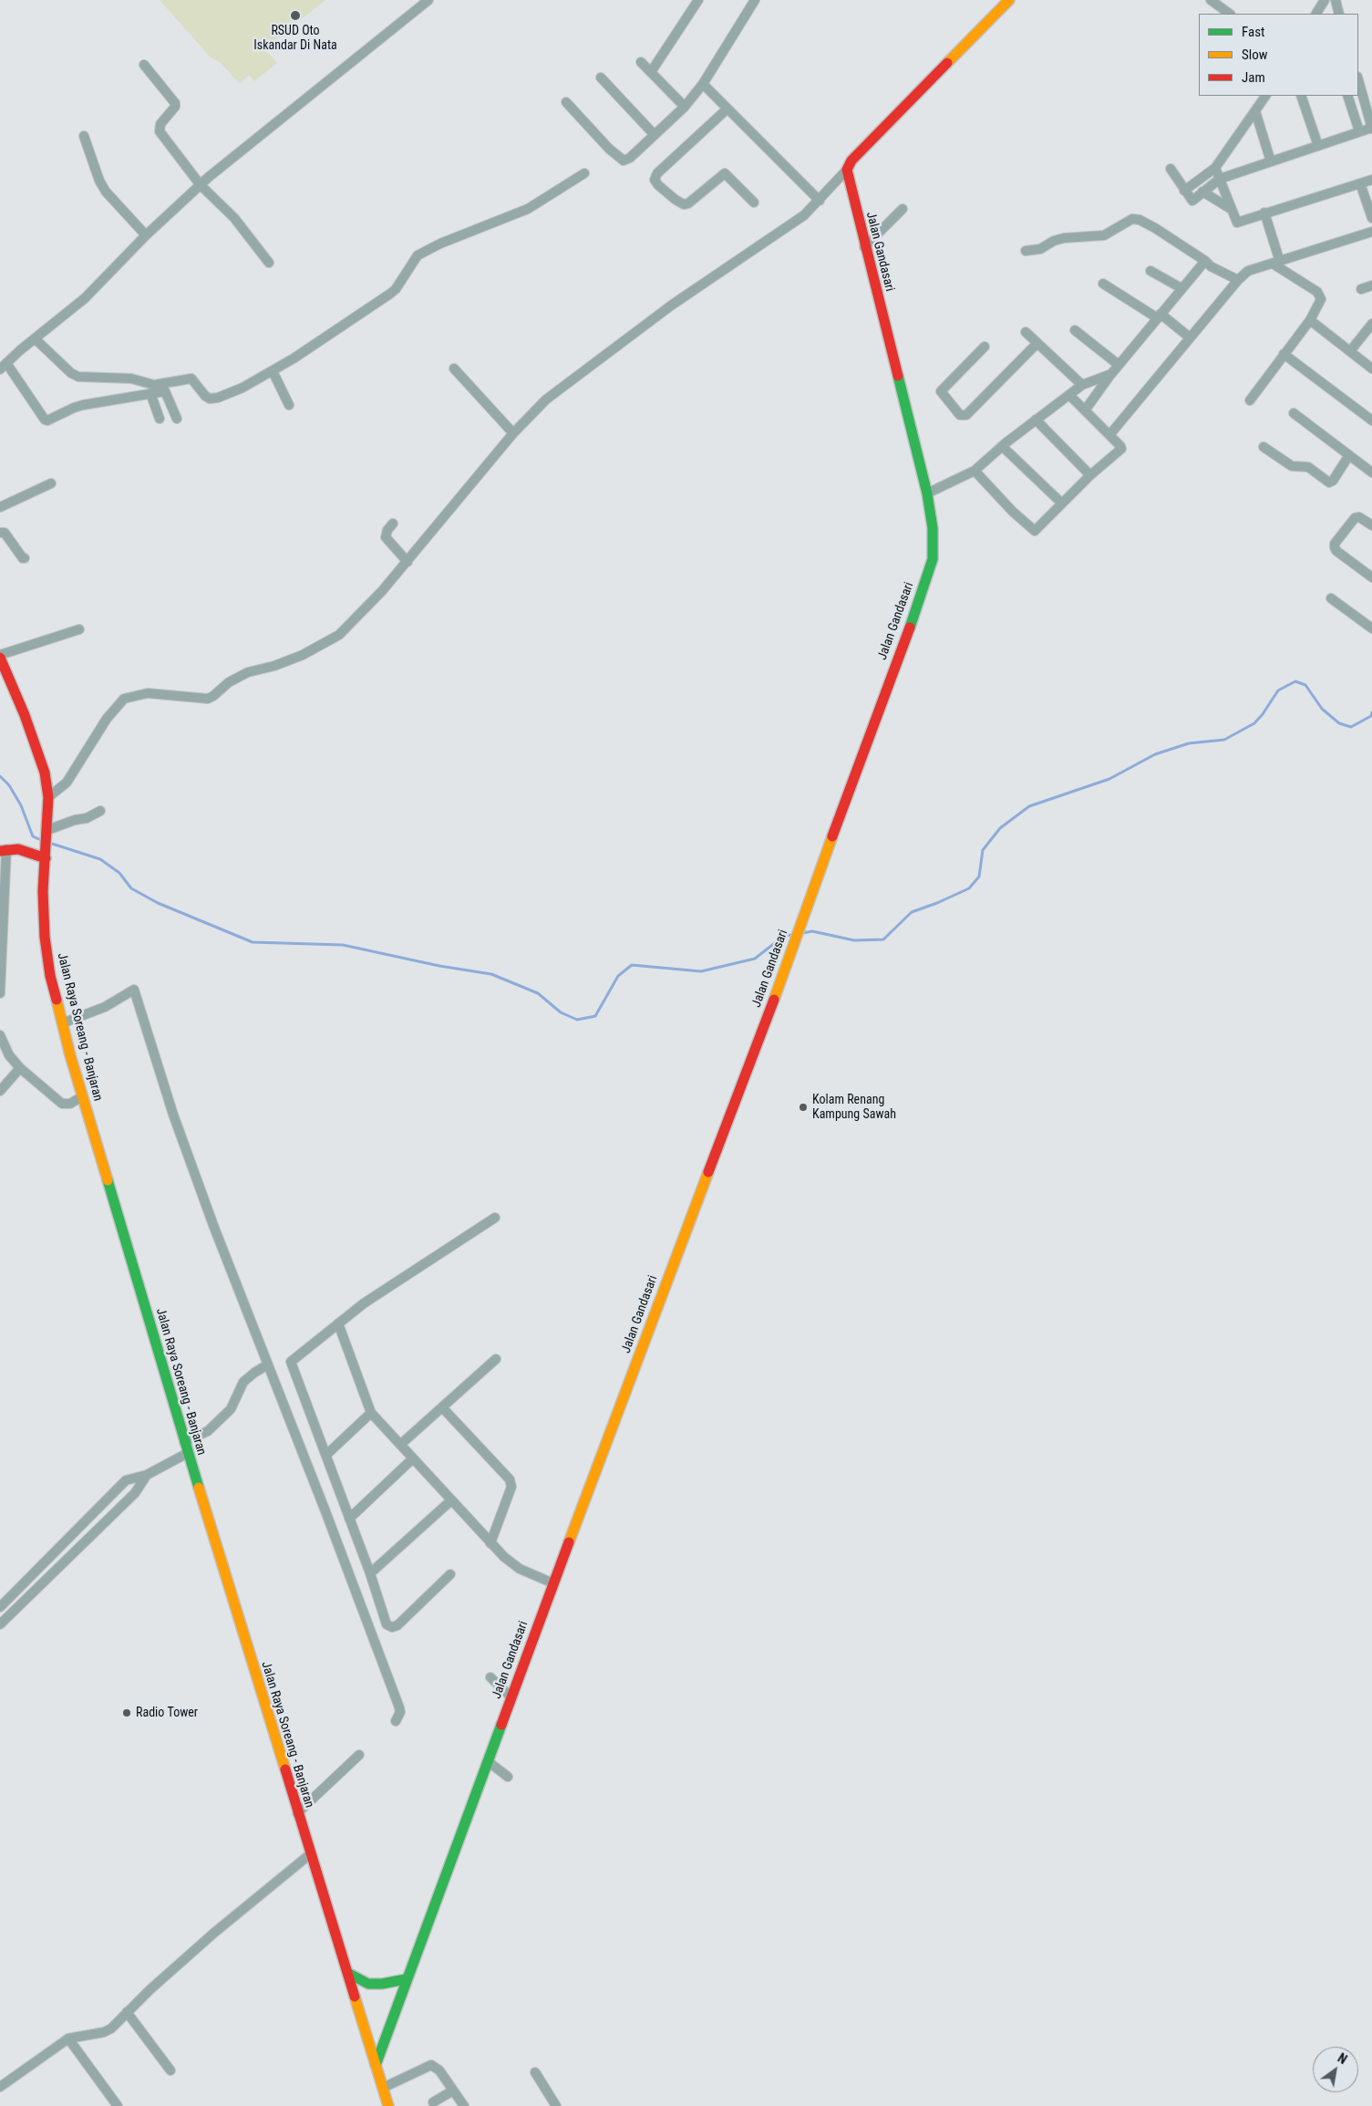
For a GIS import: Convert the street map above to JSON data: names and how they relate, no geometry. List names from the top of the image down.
{
  "streets": {
    "street": ["Jalan Gandasari", "Jalan Raya Soreang - Banjaran"]
  },
  "crossings": [
    ["Jalan Gandasari", "Jalan Raya Soreang - Banjaran"]
  ],
  "places": ["RSUD Oto Iskandar Di Nata", "Kolam Renang Kampung Sawah", "Radio Tower"],
  "legend": ["Fast", "Slow", "Jam"],
  "north": "top right"
}
